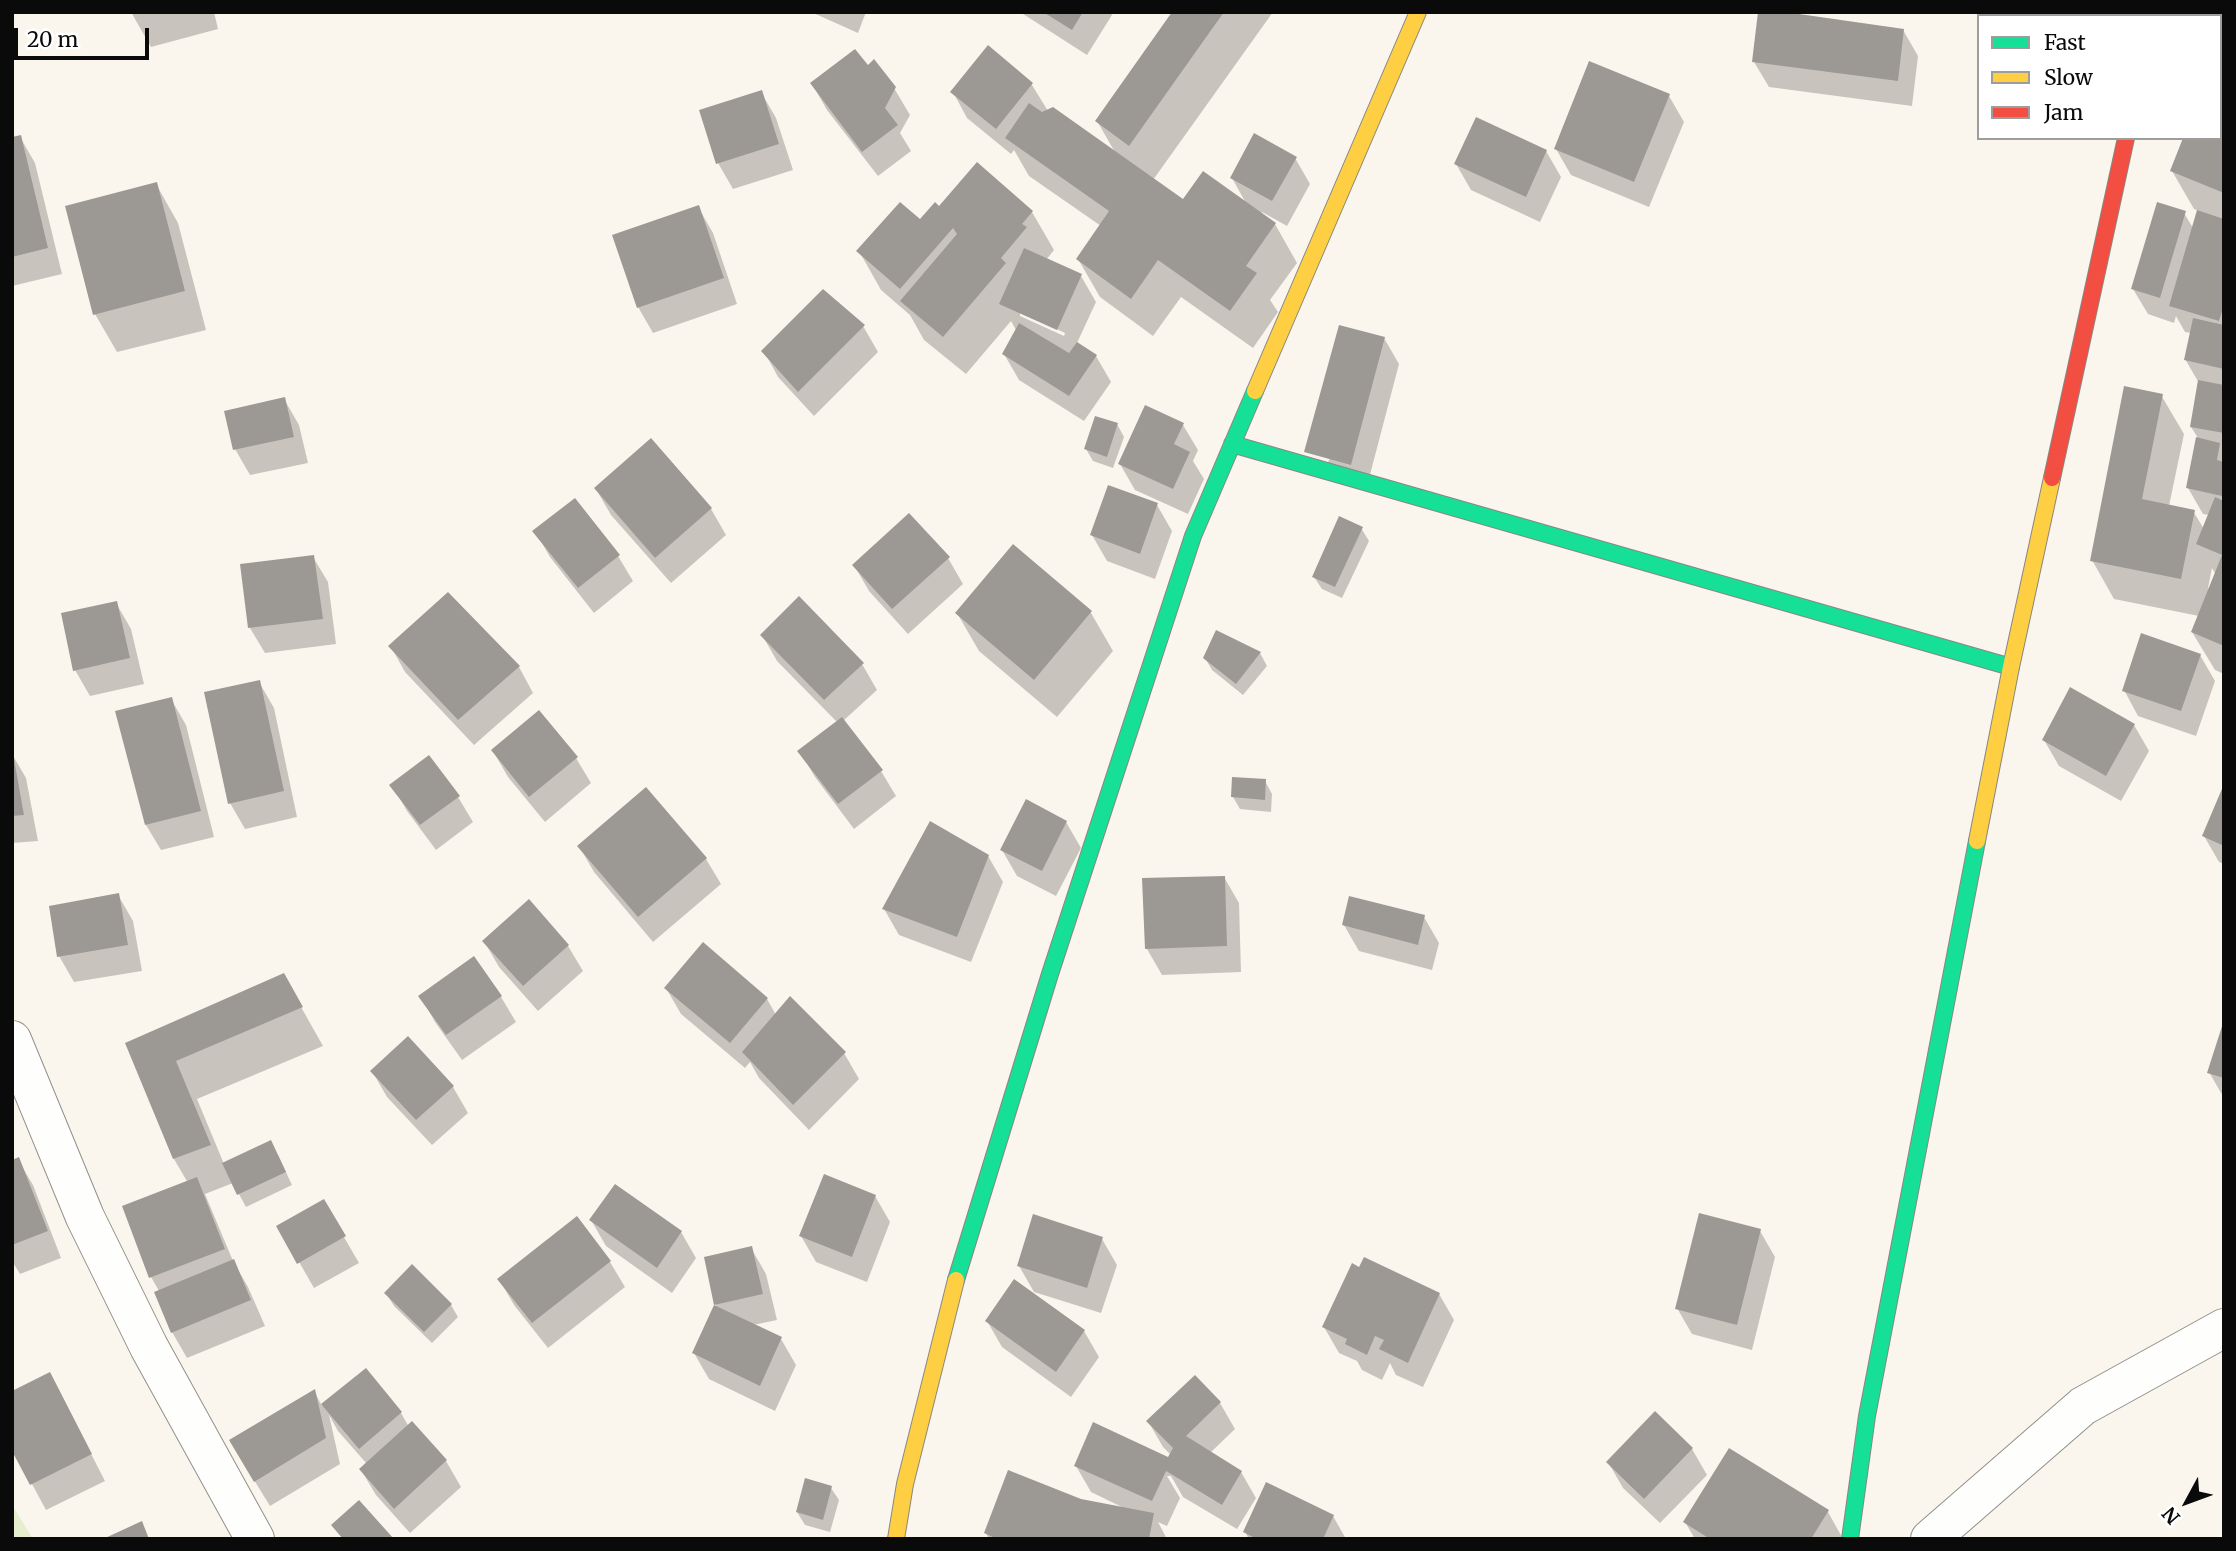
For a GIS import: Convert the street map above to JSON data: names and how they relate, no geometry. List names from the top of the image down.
{
  "legend": ["Fast", "Slow", "Jam"],
  "scale_bar": "20 m",
  "north": "bottom left"
}
